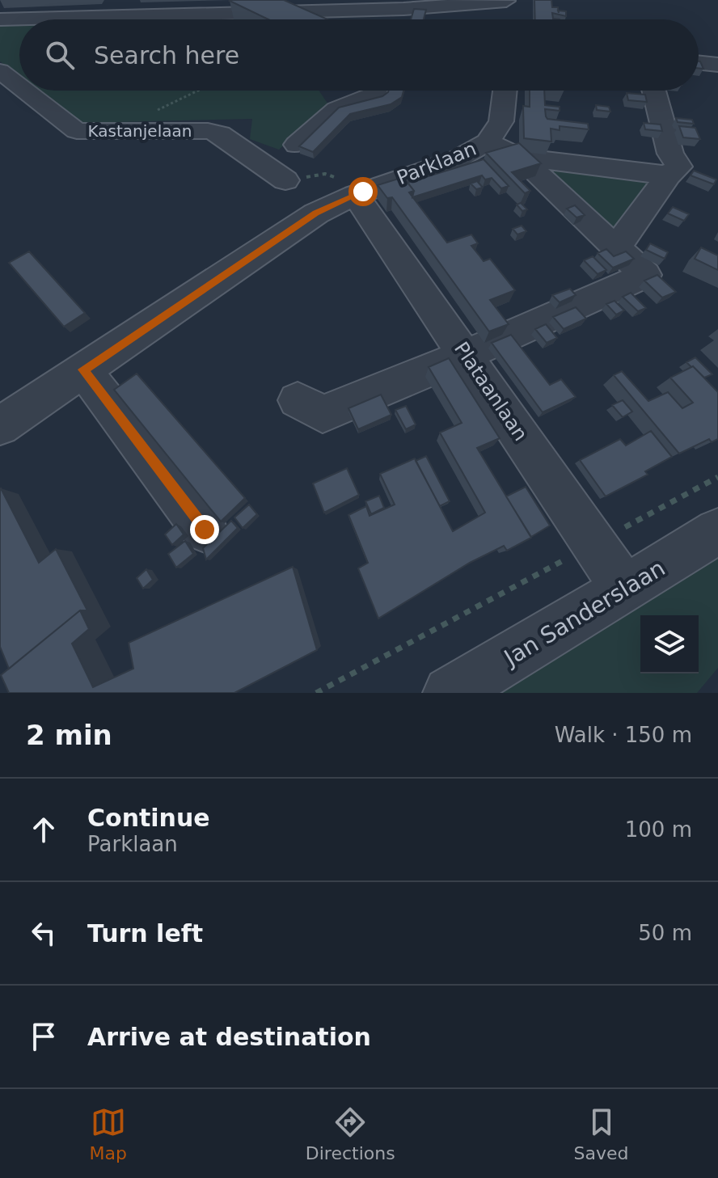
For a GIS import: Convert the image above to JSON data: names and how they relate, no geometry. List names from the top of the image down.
{
  "streets": {
    "street": [
      "Kastanjelaan",
      "Parklaan",
      "Plataanlaan",
      "Jan Sanderslaan"
    ]
  },
  "crossings": [
    ["Parklaan", "Plataanlaan"],
    ["Plataanlaan", "Jan Sanderslaan"]
  ],
  "page": {
    "search": "Search here",
    "heading": ["2 min", "Walk · 150 m"],
    "list": [
      ["Continue", "Parklaan", "100 m"],
      ["Turn left", "50 m"],
      "Arrive at destination"
    ],
    "nav": ["Map", "Directions", "Saved"]
  }
}
